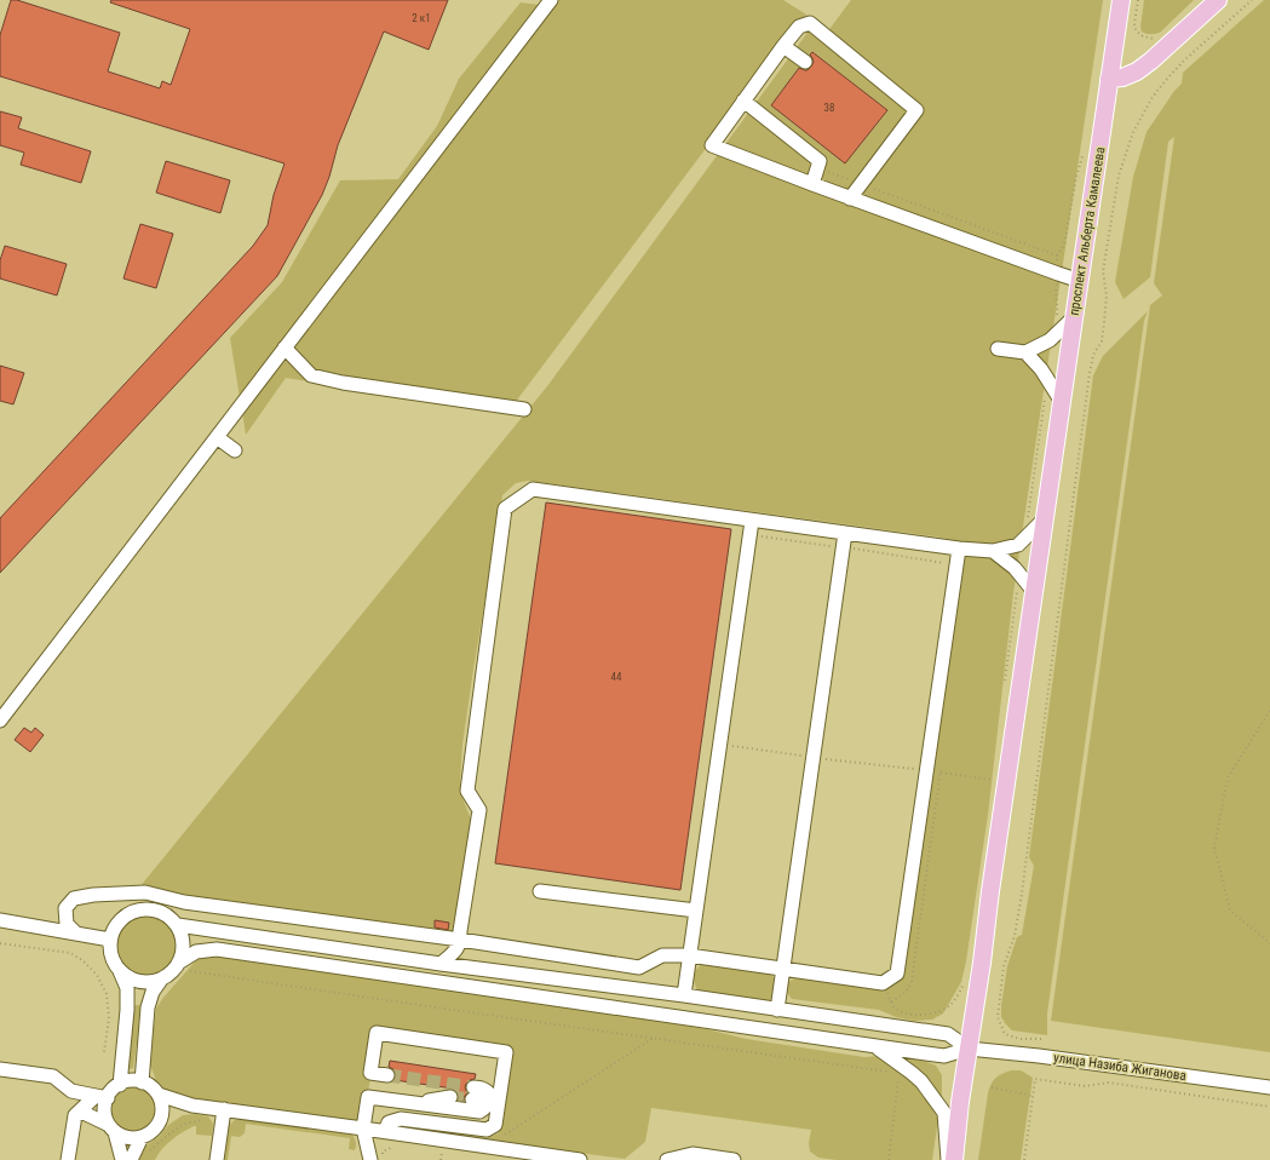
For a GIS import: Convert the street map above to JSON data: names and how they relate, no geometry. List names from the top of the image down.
{
  "streets": {
    "main road": ["проспект Альберта Камалеева"],
    "street": ["улица Назиба Жиганова"]
  },
  "crossings": [
    ["проспект Альберта Камалеева", "улица Назиба Жиганова"]
  ],
  "house_numbers": ["2 к1", "38", "44"]
}
